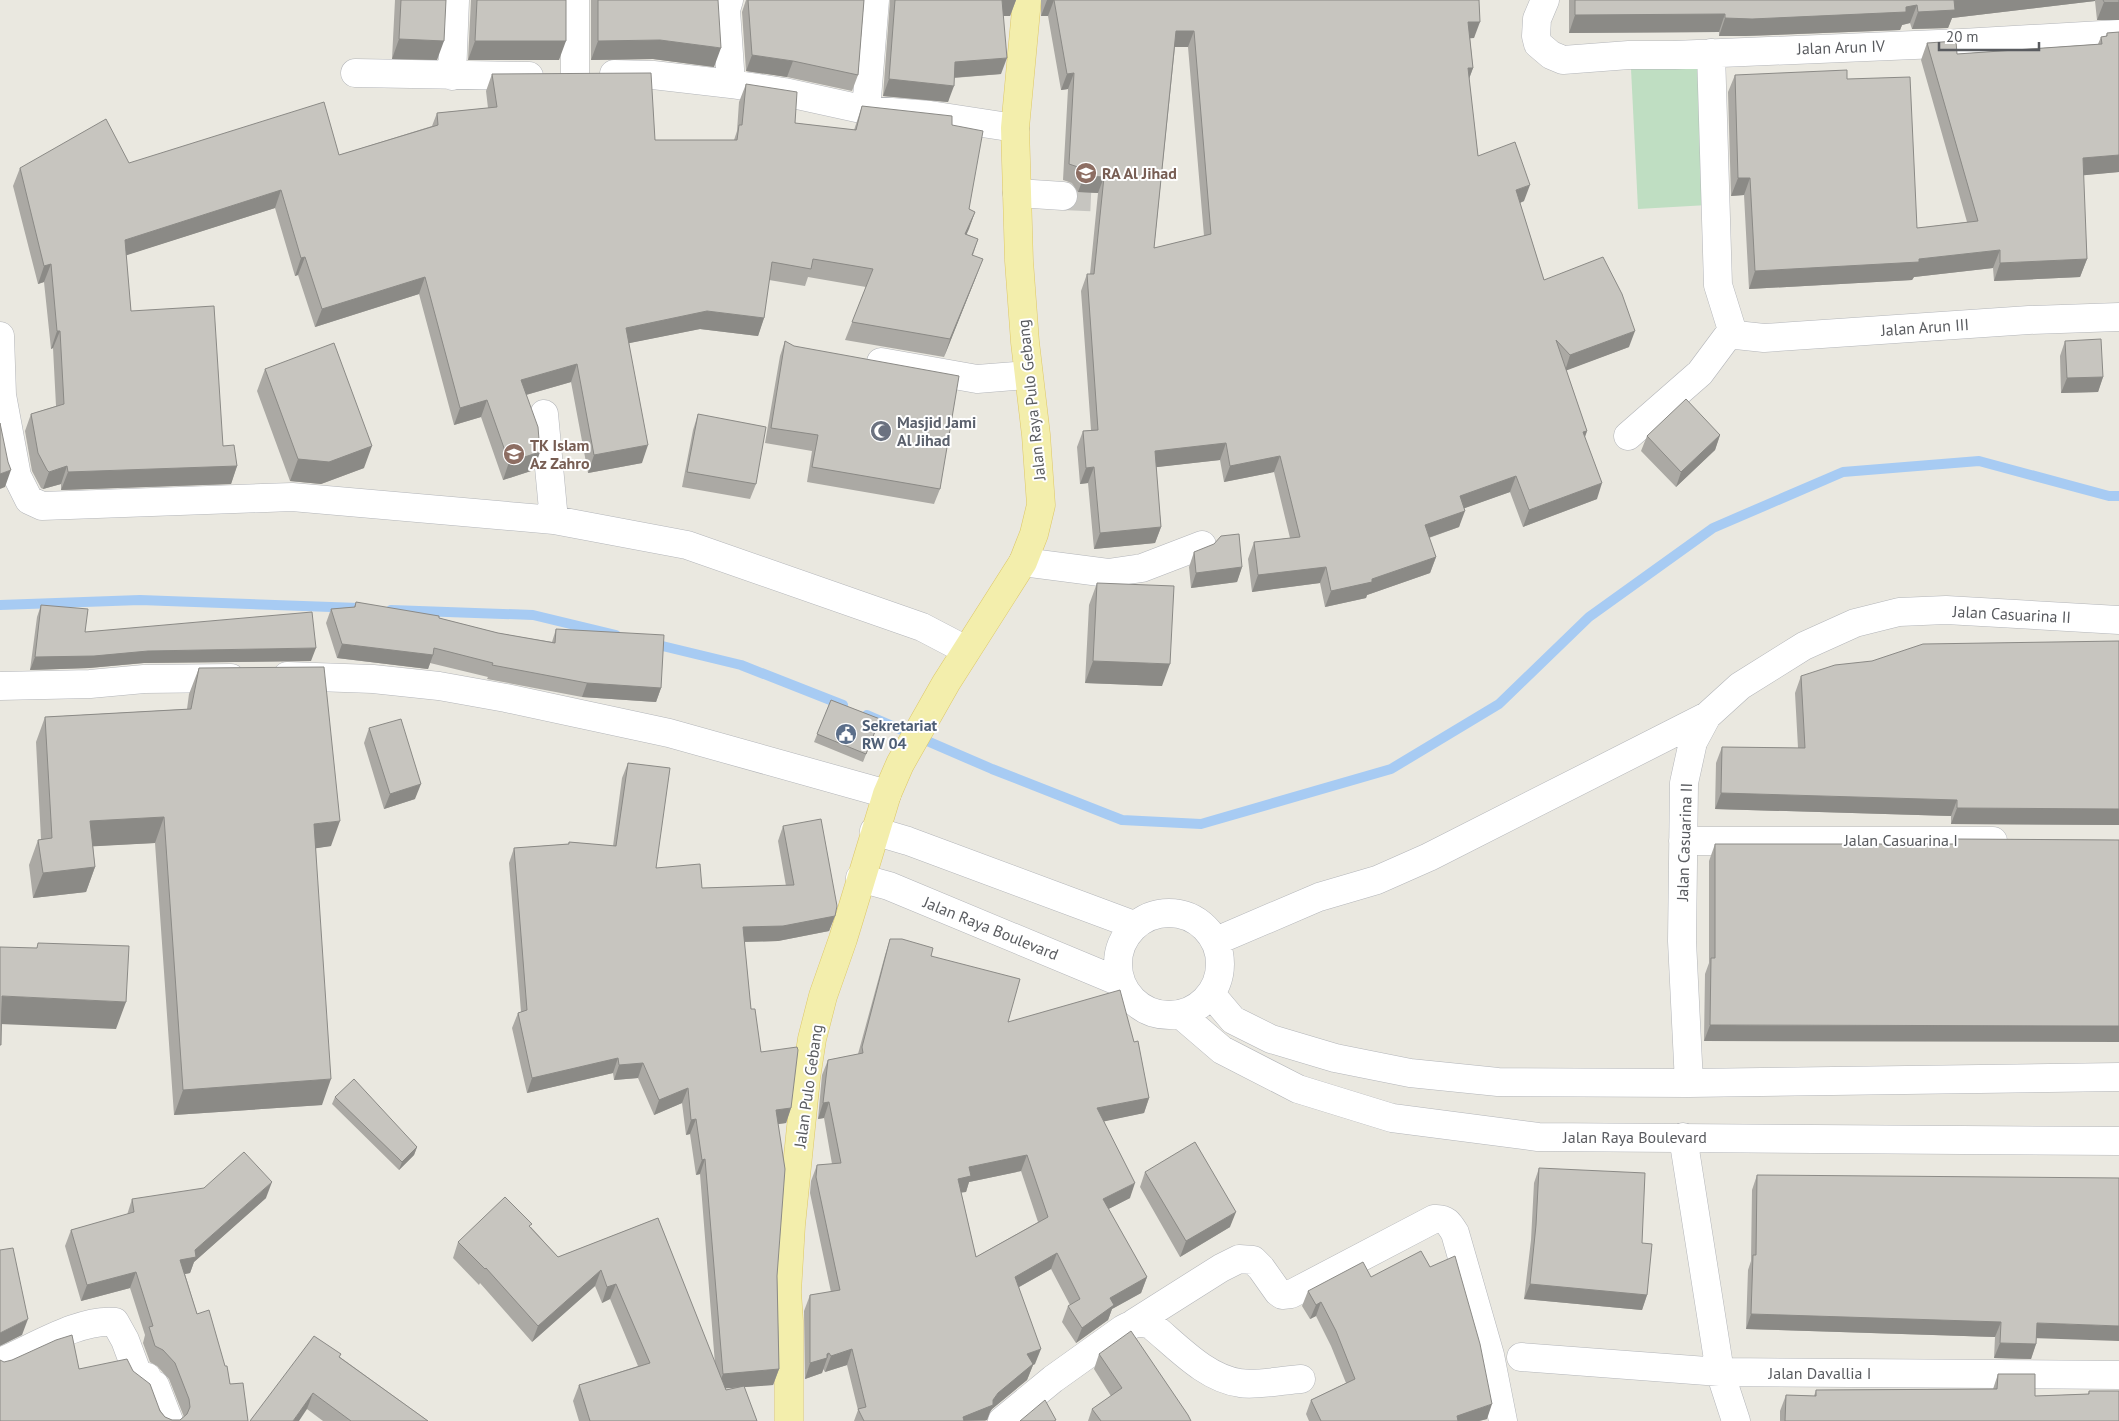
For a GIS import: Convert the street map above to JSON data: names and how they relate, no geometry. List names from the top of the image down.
{
  "streets": {
    "main road": ["Jalan Raya Pulo Gebang", "Jalan Pulo Gebang"],
    "street": [
      "Jalan Arun IV",
      "Jalan Arun III",
      "Jalan Casuarina II",
      "Jalan Casuarina I",
      "Jalan Raya Boulevard",
      "Jalan Davallia I"
    ]
  },
  "crossings": [
    ["Jalan Raya Pulo Gebang", "Jalan Pulo Gebang"],
    ["Jalan Casuarina II", "Jalan Casuarina I"],
    ["Jalan Raya Boulevard", "Jalan Pulo Gebang"]
  ],
  "places": {
    "school or university": ["RA Al Jihad", "TK Islam Az Zahro"],
    "mosque": ["Masjid Jami Al Jihad"],
    "public building": ["Sekretariat RW 04"]
  },
  "scale_bar": "20 m"
}
